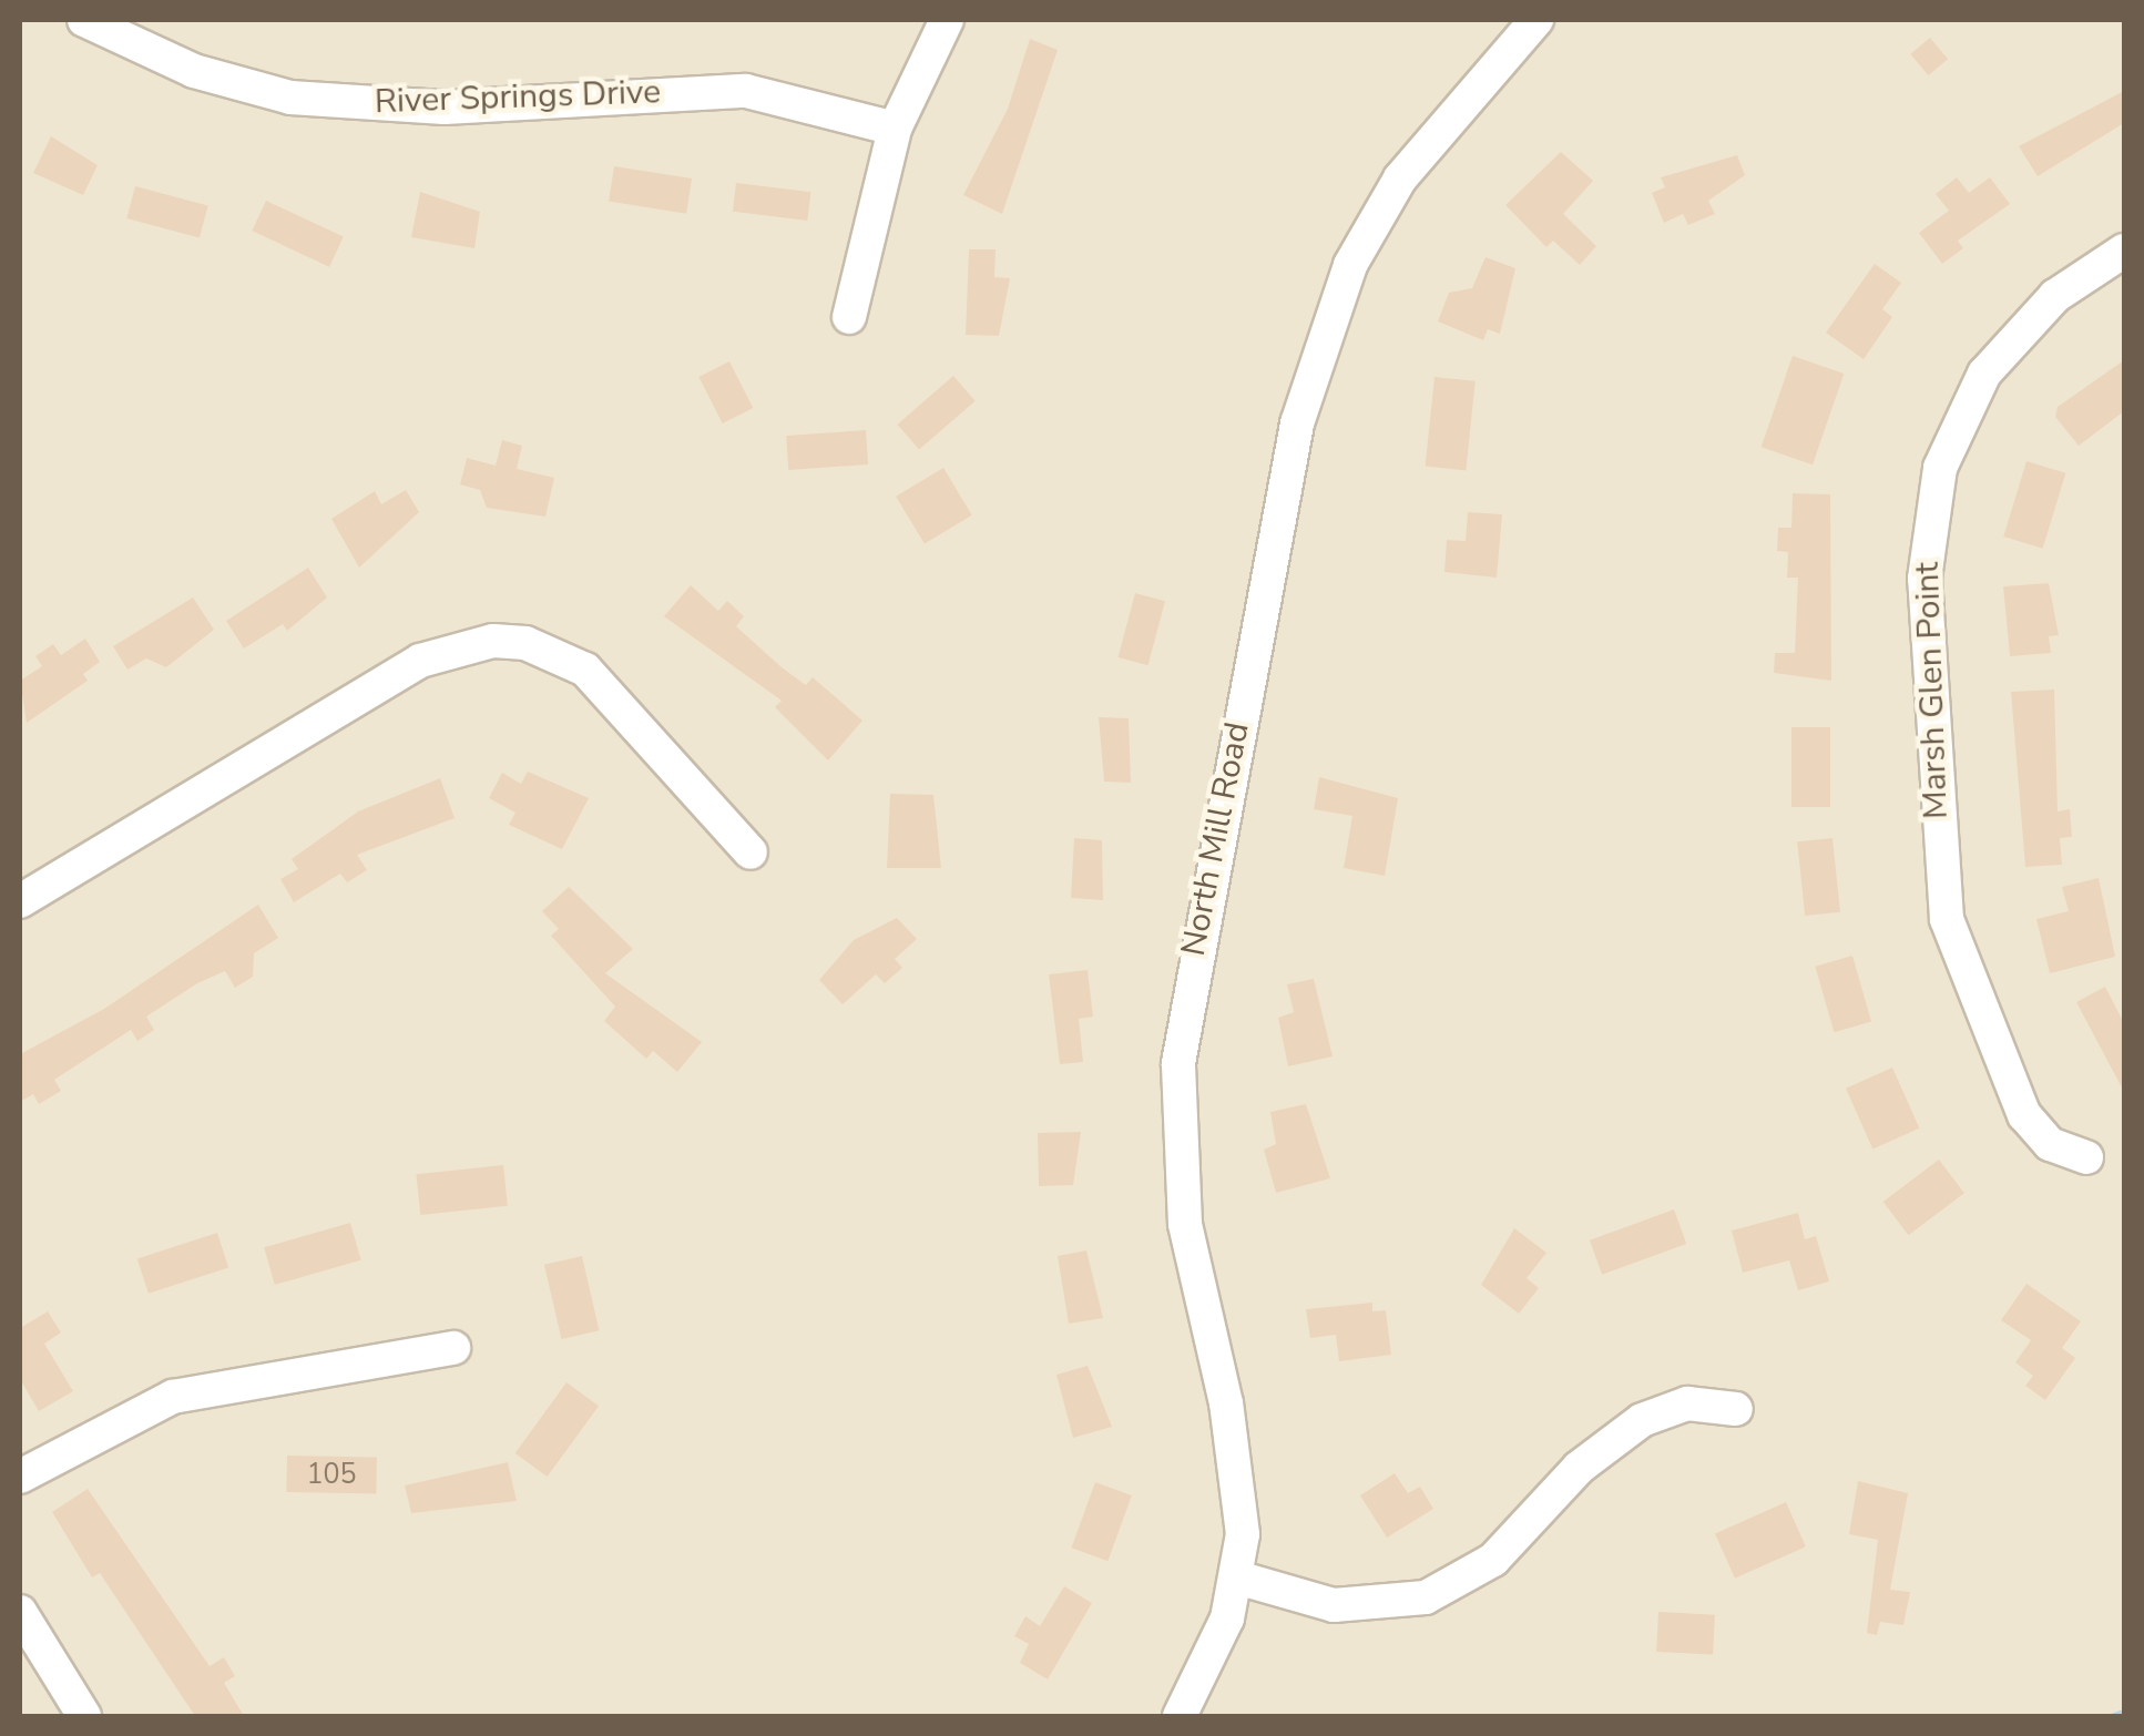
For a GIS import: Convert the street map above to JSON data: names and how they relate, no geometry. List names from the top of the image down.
{
  "streets": {
    "street": ["River Springs Drive", "Marsh Glen Point", "North Mill Road"]
  },
  "house_numbers": ["105"]
}
